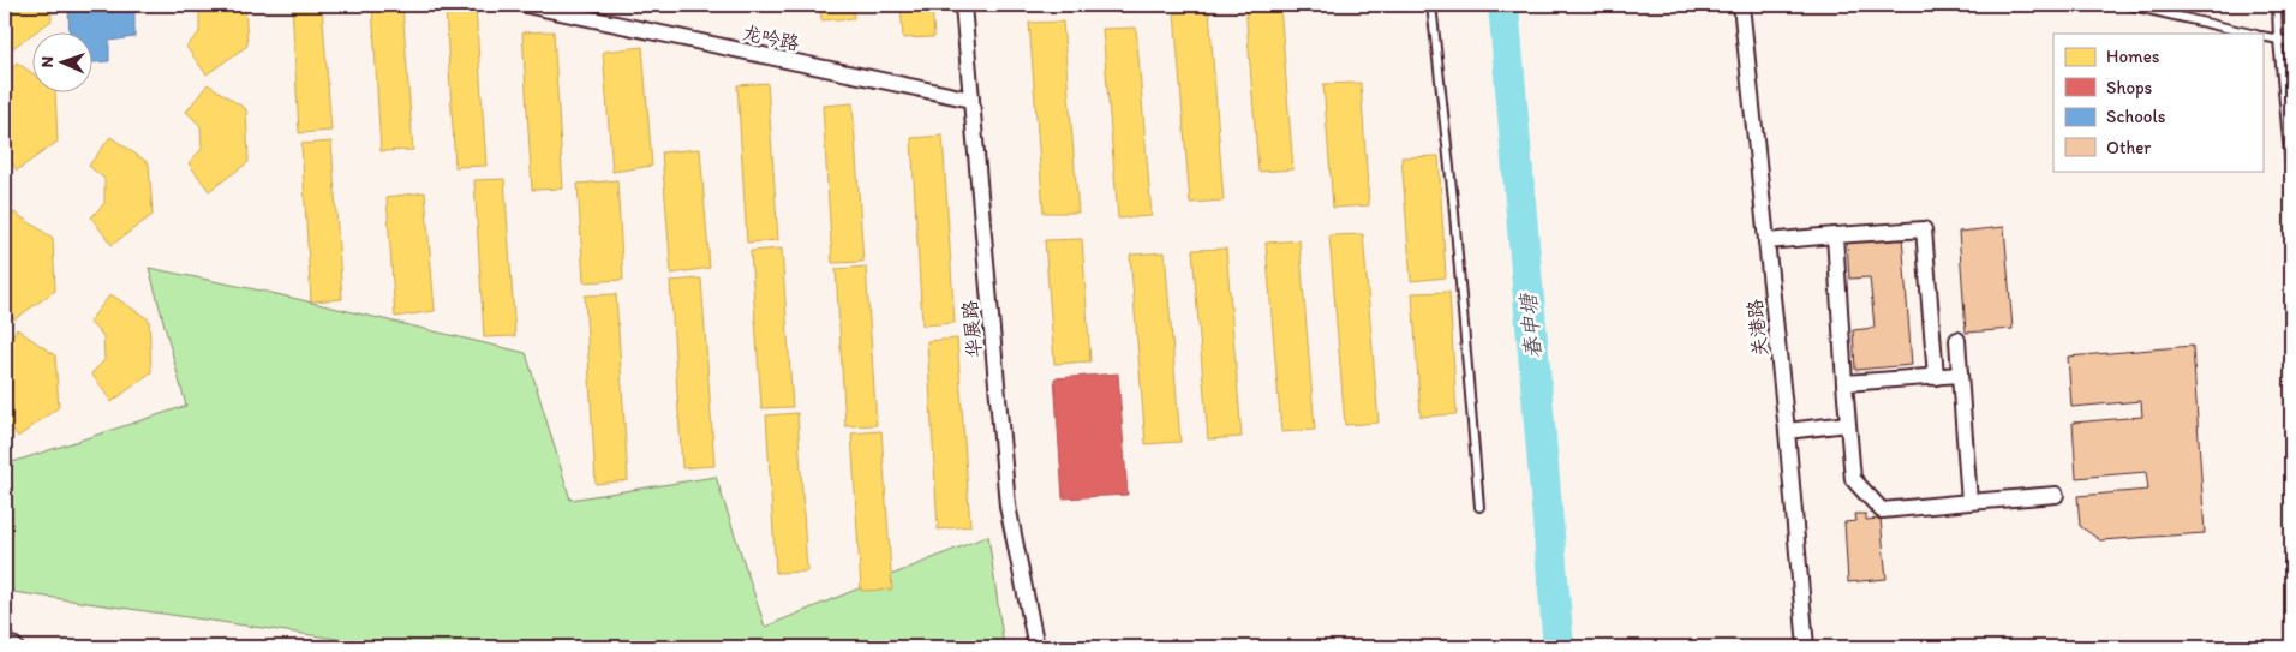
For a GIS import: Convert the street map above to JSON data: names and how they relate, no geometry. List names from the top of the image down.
{
  "streets": {
    "street": ["龙吟路", "关港路", "华展路"]
  },
  "crossings": [
    ["龙吟路", "华展路"]
  ],
  "water": ["春申塘"],
  "legend": [
    "Homes",
    "Shops",
    "Schools",
    "Other"
  ],
  "north": "left"
}
